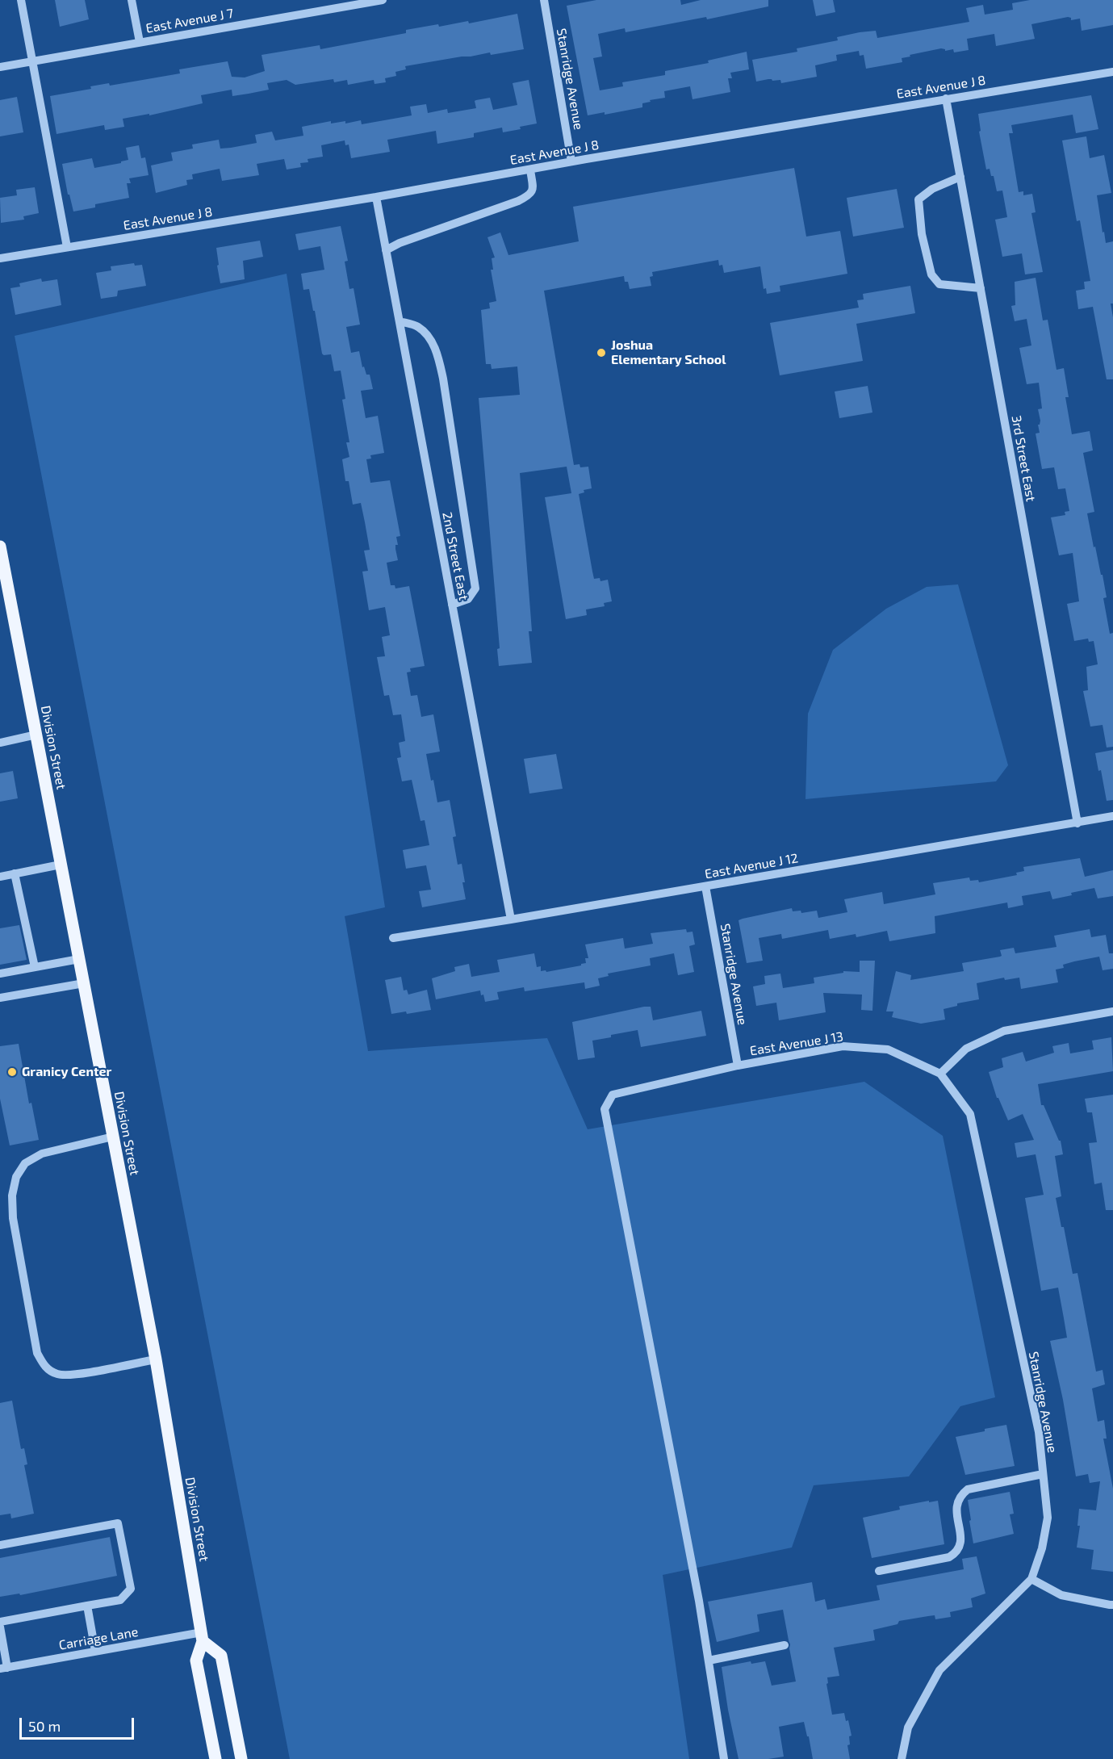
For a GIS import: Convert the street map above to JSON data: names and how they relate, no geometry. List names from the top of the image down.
{
  "streets": {
    "main road": ["Division Street"],
    "street": [
      "East Avenue J 7",
      "Stanridge Avenue",
      "East Avenue J 8",
      "3rd Street East",
      "2nd Street East",
      "East Avenue J 12",
      "East Avenue J 13",
      "Carriage Lane"
    ]
  },
  "crossings": [
    ["Stanridge Avenue", "East Avenue J 8"],
    ["Stanridge Avenue", "East Avenue J 12"],
    ["Stanridge Avenue", "East Avenue J 13"],
    ["East Avenue J 8", "3rd Street East"],
    ["East Avenue J 8", "2nd Street East"],
    ["3rd Street East", "East Avenue J 12"],
    ["2nd Street East", "East Avenue J 12"],
    ["Division Street", "Carriage Lane"]
  ],
  "places": ["Joshua Elementary School", "Granicy Center"],
  "scale_bar": "50 m"
}
